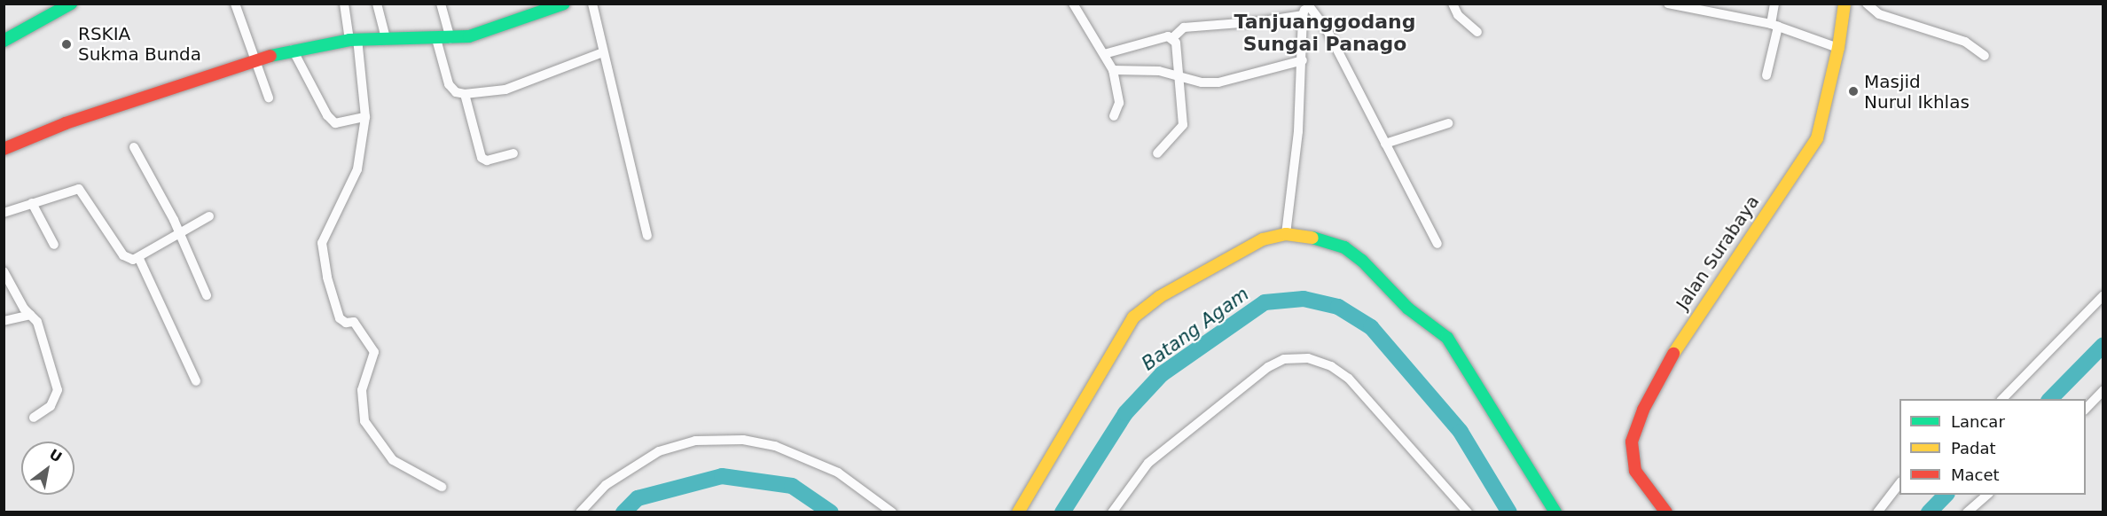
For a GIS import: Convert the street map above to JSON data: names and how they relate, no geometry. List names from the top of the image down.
{
  "streets": {
    "main road": ["Jalan Surabaya"]
  },
  "districts": ["Tanjuanggodang Sungai Panago"],
  "water": ["Batang Agam"],
  "places": ["RSKIA Sukma Bunda", "Masjid Nurul Ikhlas"],
  "legend": ["Lancar", "Padat", "Macet"],
  "north": "top right"
}
